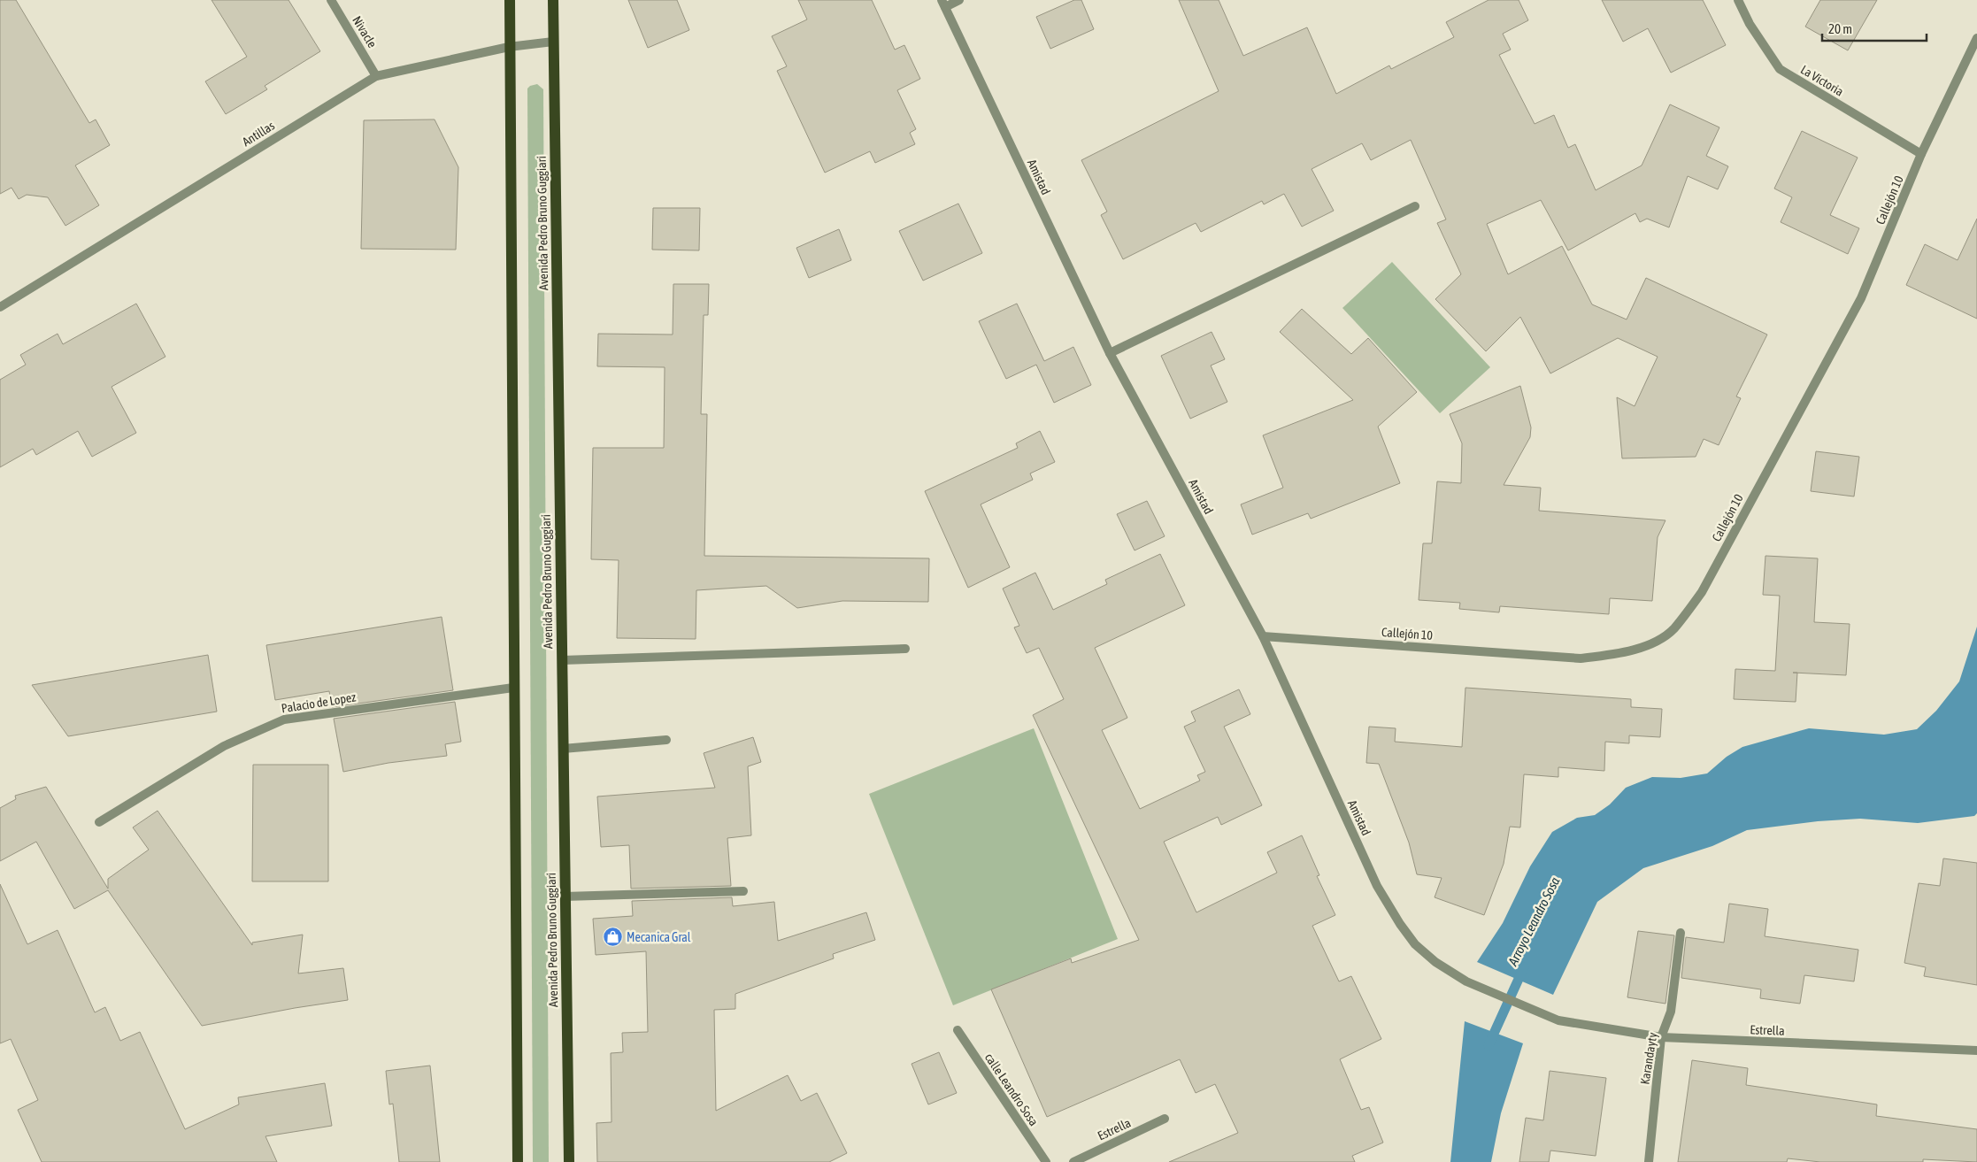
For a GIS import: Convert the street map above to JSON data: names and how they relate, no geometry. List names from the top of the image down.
{
  "streets": {
    "main road": ["Avenida Pedro Bruno Guggiari"],
    "street": [
      "Nivacle",
      "La Victoria",
      "Antillas",
      "Amistad",
      "Callejón 10",
      "Palacio de Lopez",
      "Estrella",
      "Karandayty",
      "calle Leandro Sosa"
    ]
  },
  "crossings": [
    ["Nivacle", "Antillas"],
    ["La Victoria", "Callejón 10"],
    ["Antillas", "Avenida Pedro Bruno Guggiari"],
    ["Amistad", "Callejón 10"],
    ["Amistad", "Estrella"],
    ["Estrella", "Karandayty"]
  ],
  "water": ["Arroyo Leandro Sosa"],
  "places": {
    "shop": ["Mecanica Gral"]
  },
  "scale_bar": "20 m"
}
